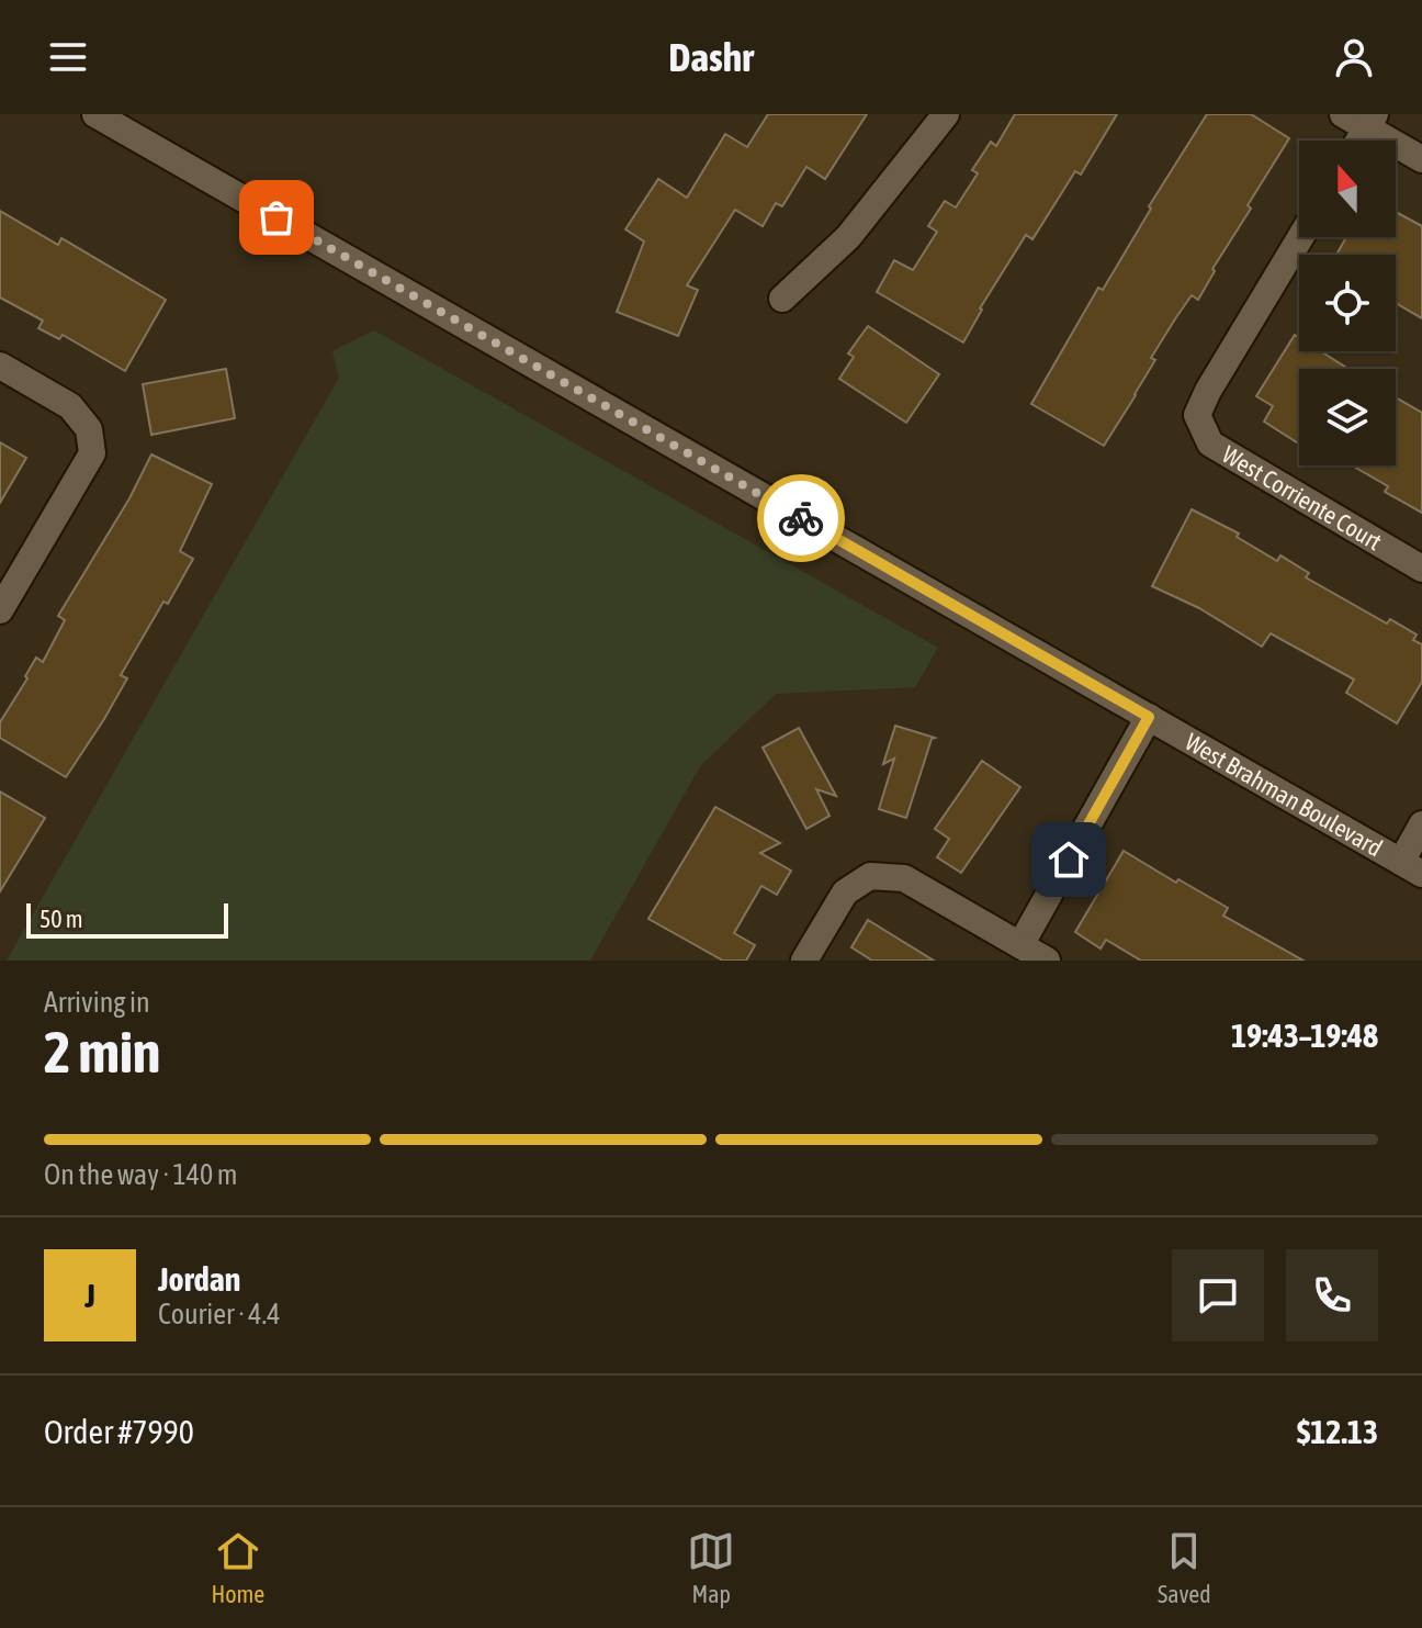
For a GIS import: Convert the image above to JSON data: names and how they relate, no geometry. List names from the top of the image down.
{
  "streets": {
    "street": ["West Corriente Court", "West Brahman Boulevard"]
  },
  "scale_bar": "50 m",
  "north": "top",
  "page": {
    "header": "Dashr",
    "scale": "50 m",
    "heading": ["2 min", "Arriving in", "19:43–19:48"],
    "panel": [
      "Jordan",
      "Courier · 4.4",
      "Order #7990",
      "$12.13"
    ],
    "bar": "On the way · 140 m",
    "round": "J",
    "tabs": ["Home", "Map", "Saved"]
  }
}
